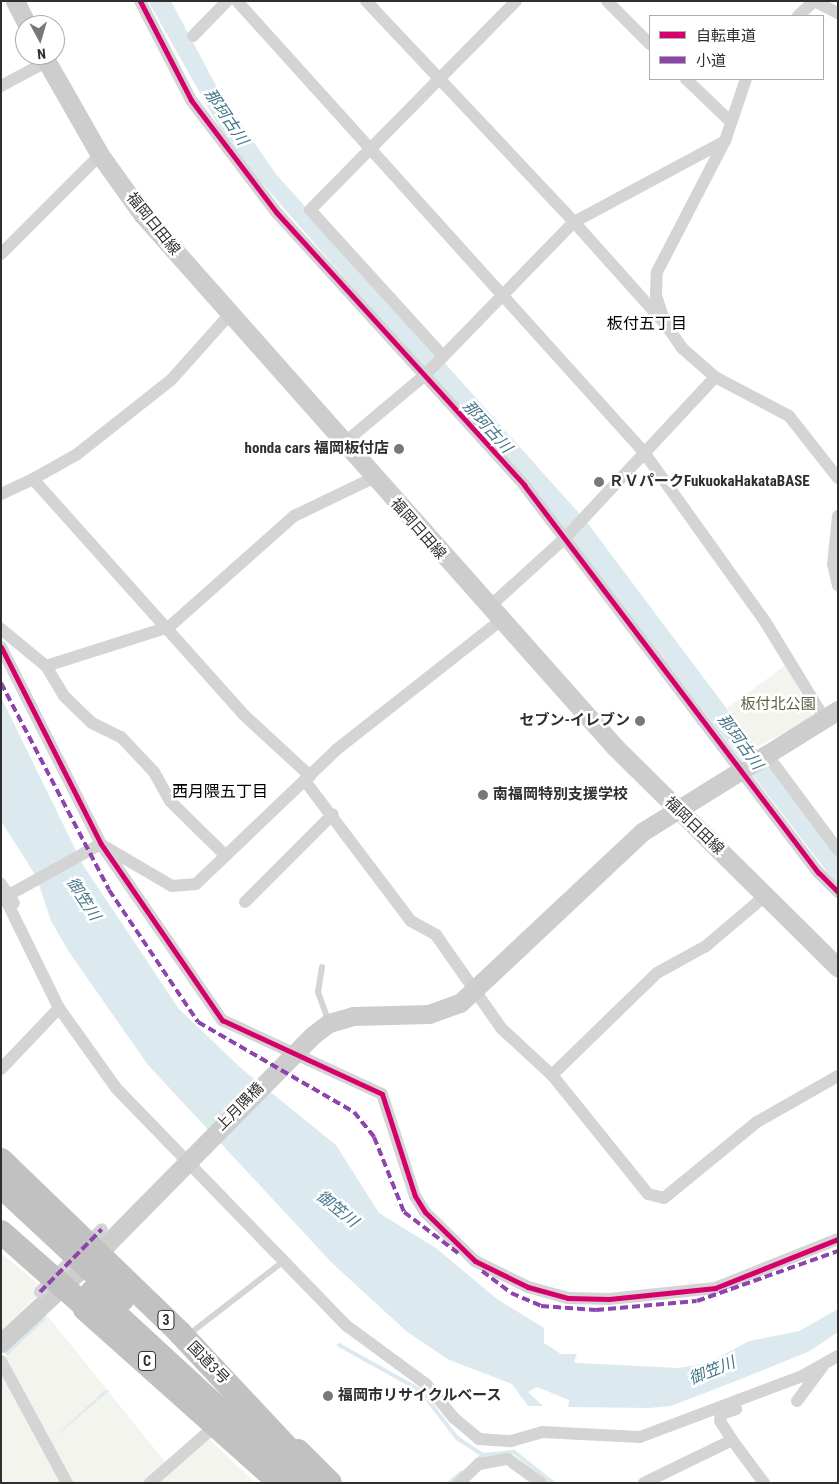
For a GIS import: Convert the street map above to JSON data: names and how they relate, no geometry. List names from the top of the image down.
{
  "streets": {
    "highway": ["3", "C", "国道3号"],
    "main road": ["福岡日田線", "上月隅橋"]
  },
  "crossings": [
    ["上月隅橋", "国道3号"]
  ],
  "districts": ["板付五丁目", "西月隈五丁目"],
  "water": ["那珂古川", "御笠川"],
  "parks": ["板付北公園"],
  "places": [
    "honda cars 福岡板付店",
    "ＲＶパークFukuokaHakataBASE",
    "セブン-イレブン",
    "南福岡特別支援学校",
    "福岡市リサイクルベース"
  ],
  "legend": ["自転車道", "小道"],
  "north": "bottom"
}
